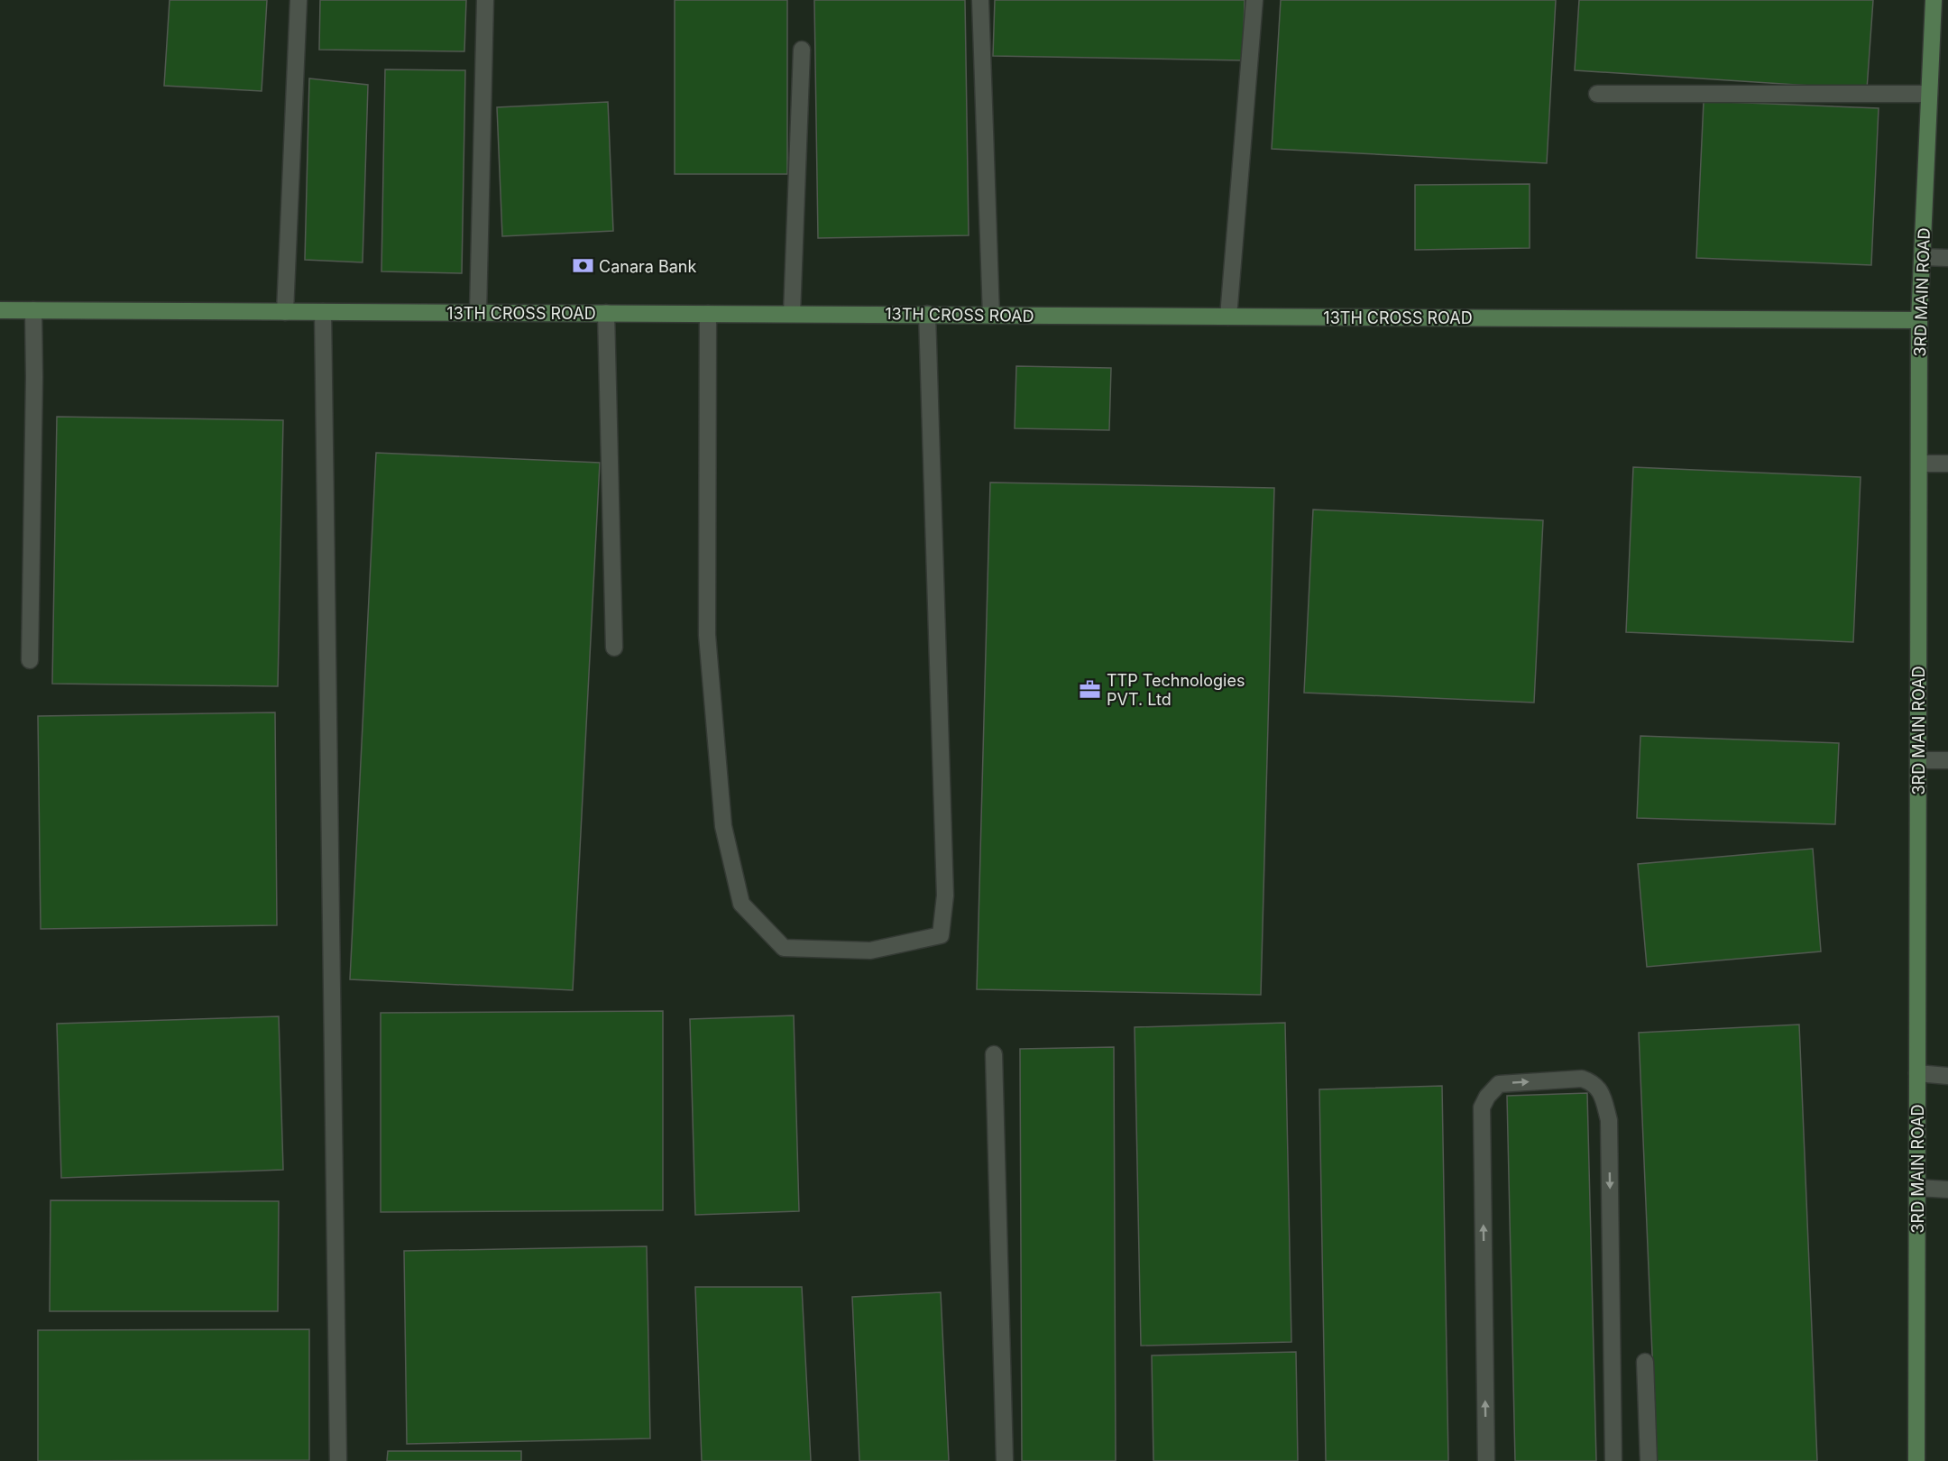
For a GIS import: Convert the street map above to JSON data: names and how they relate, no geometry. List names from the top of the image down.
{
  "streets": {
    "street": ["3RD MAIN ROAD", "13TH CROSS ROAD"]
  },
  "crossings": [
    ["3RD MAIN ROAD", "13TH CROSS ROAD"]
  ],
  "places": {
    "bank": ["Canara Bank"],
    "office": ["TTP Technologies PVT. Ltd"]
  }
}
